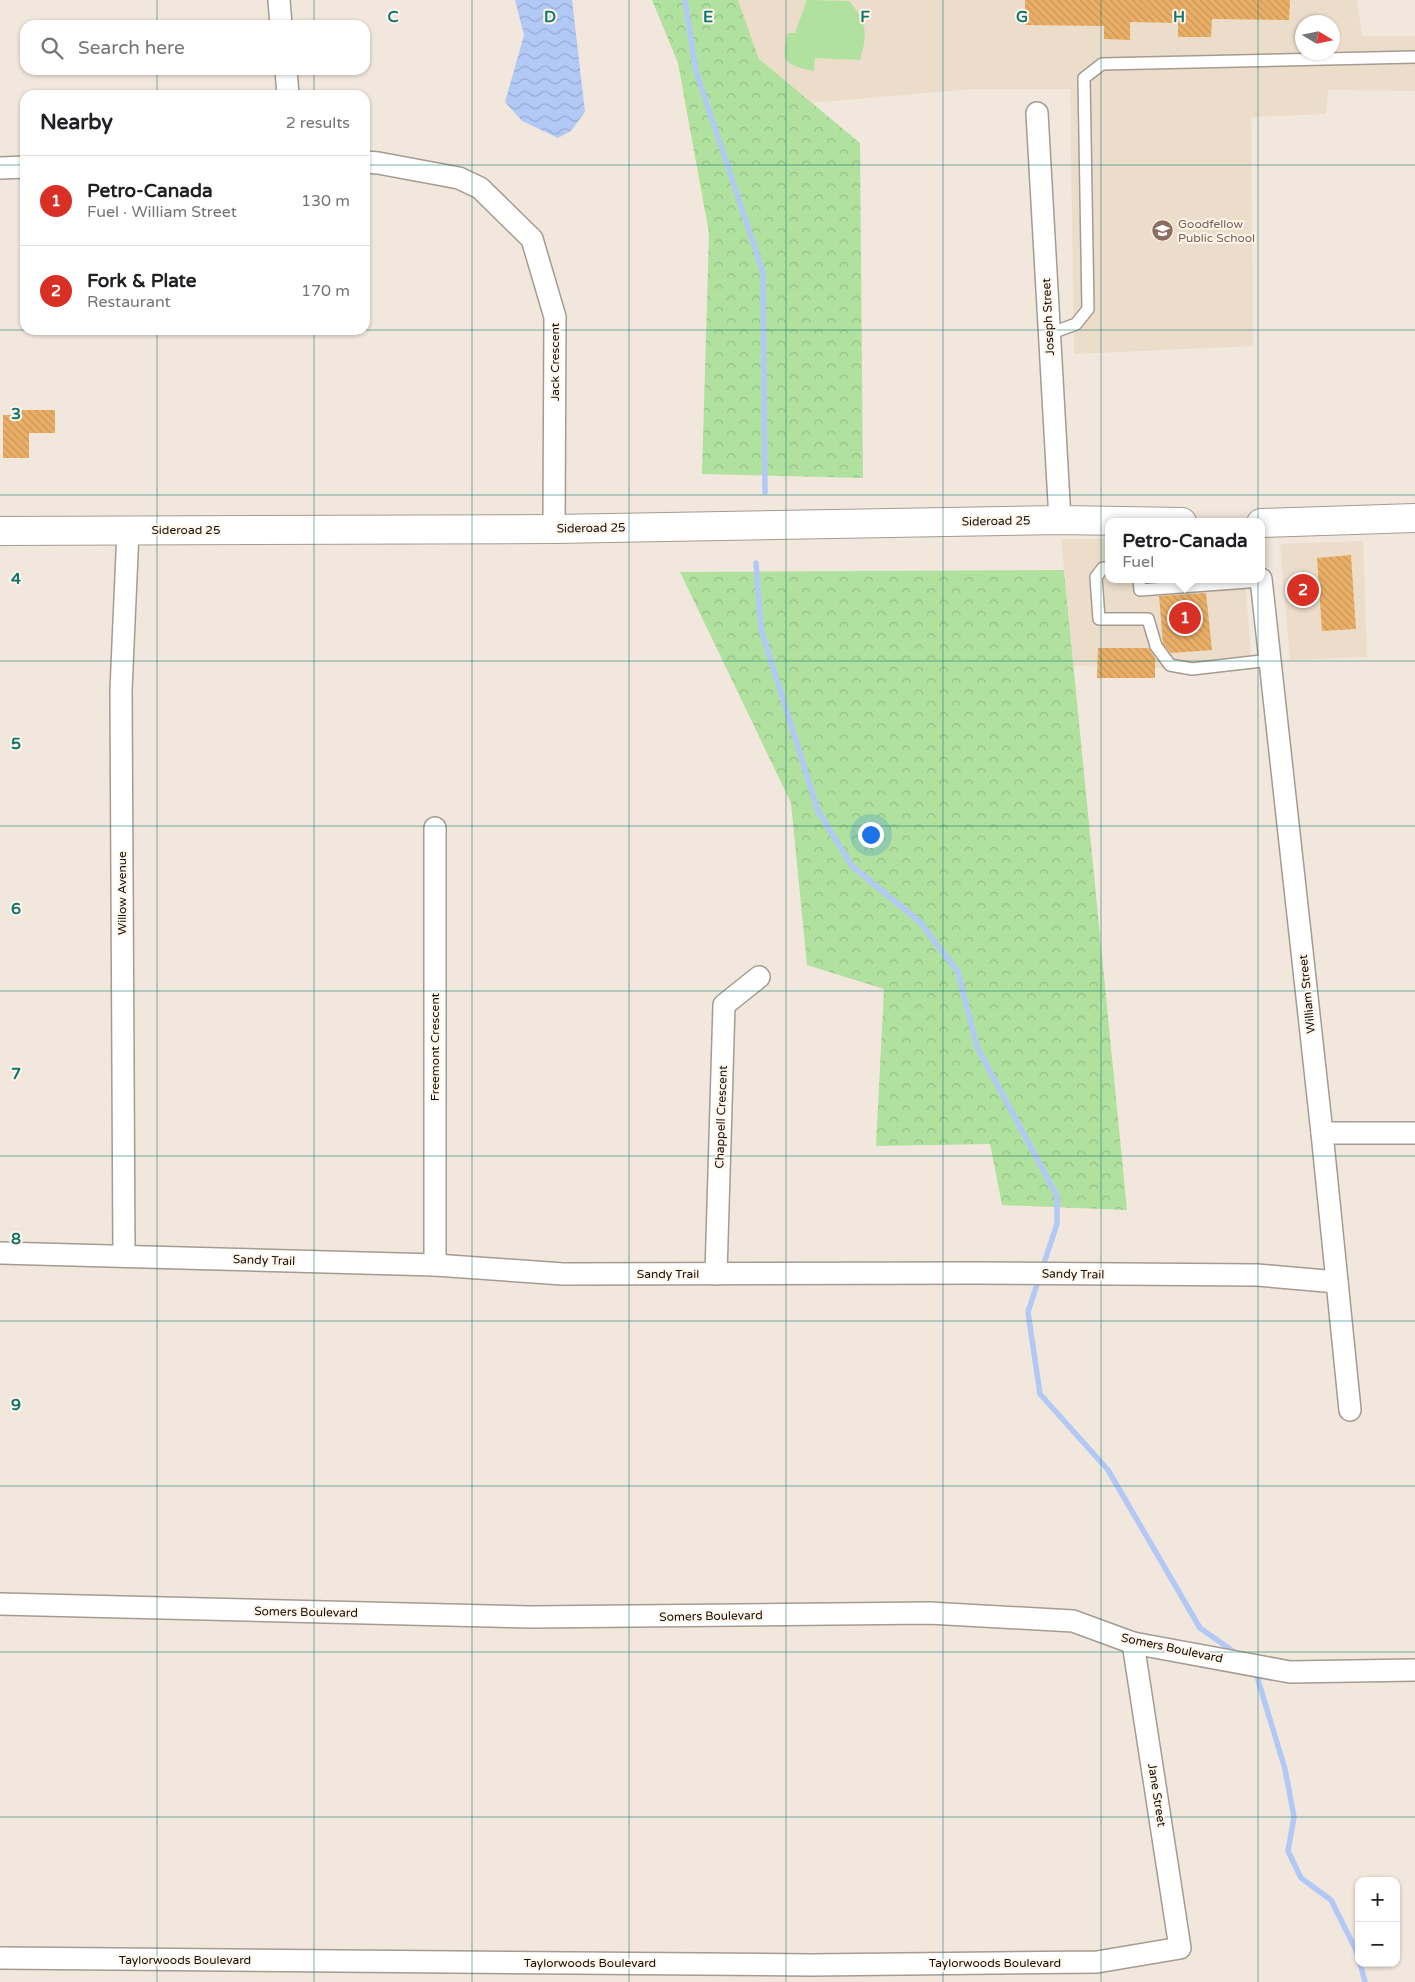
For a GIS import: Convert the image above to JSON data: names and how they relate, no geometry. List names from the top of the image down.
{
  "streets": {
    "main road": ["Sideroad 25"],
    "street": [
      "Joseph Street",
      "Jack Crescent",
      "Willow Avenue",
      "William Street",
      "Freemont Crescent",
      "Chappell Crescent",
      "Sandy Trail",
      "Somers Boulevard",
      "Jane Street",
      "Taylorwoods Boulevard"
    ]
  },
  "crossings": [
    ["Joseph Street", "Sideroad 25"],
    ["Jack Crescent", "Sideroad 25"],
    ["Sideroad 25", "Willow Avenue"],
    ["Willow Avenue", "Sandy Trail"],
    ["William Street", "Sandy Trail"],
    ["Freemont Crescent", "Sandy Trail"],
    ["Chappell Crescent", "Sandy Trail"],
    ["Somers Boulevard", "Jane Street"],
    ["Jane Street", "Taylorwoods Boulevard"]
  ],
  "places": {
    "school or university": ["Goodfellow Public School"]
  },
  "north": "right",
  "page": {
    "search": "Search here",
    "heading": ["Nearby", "2 results"],
    "list": [
      {
        "mark": "1",
        "name": "Petro-Canada",
        "note": "Fuel · William Street",
        "value": "130 m"
      },
      {
        "mark": "2",
        "name": "Fork & Plate",
        "note": "Restaurant",
        "value": "170 m"
      }
    ],
    "popup": ["Petro-Canada", "Fuel"],
    "pins": ["2", "1"],
    "map_buttons": ["+", "−"]
  },
  "grid": {
    "columns": [
      "C",
      "D",
      "E",
      "F",
      "G",
      "H"
    ],
    "rows": [
      "3",
      "4",
      "5",
      "6",
      "7",
      "8",
      "9"
    ]
  }
}
